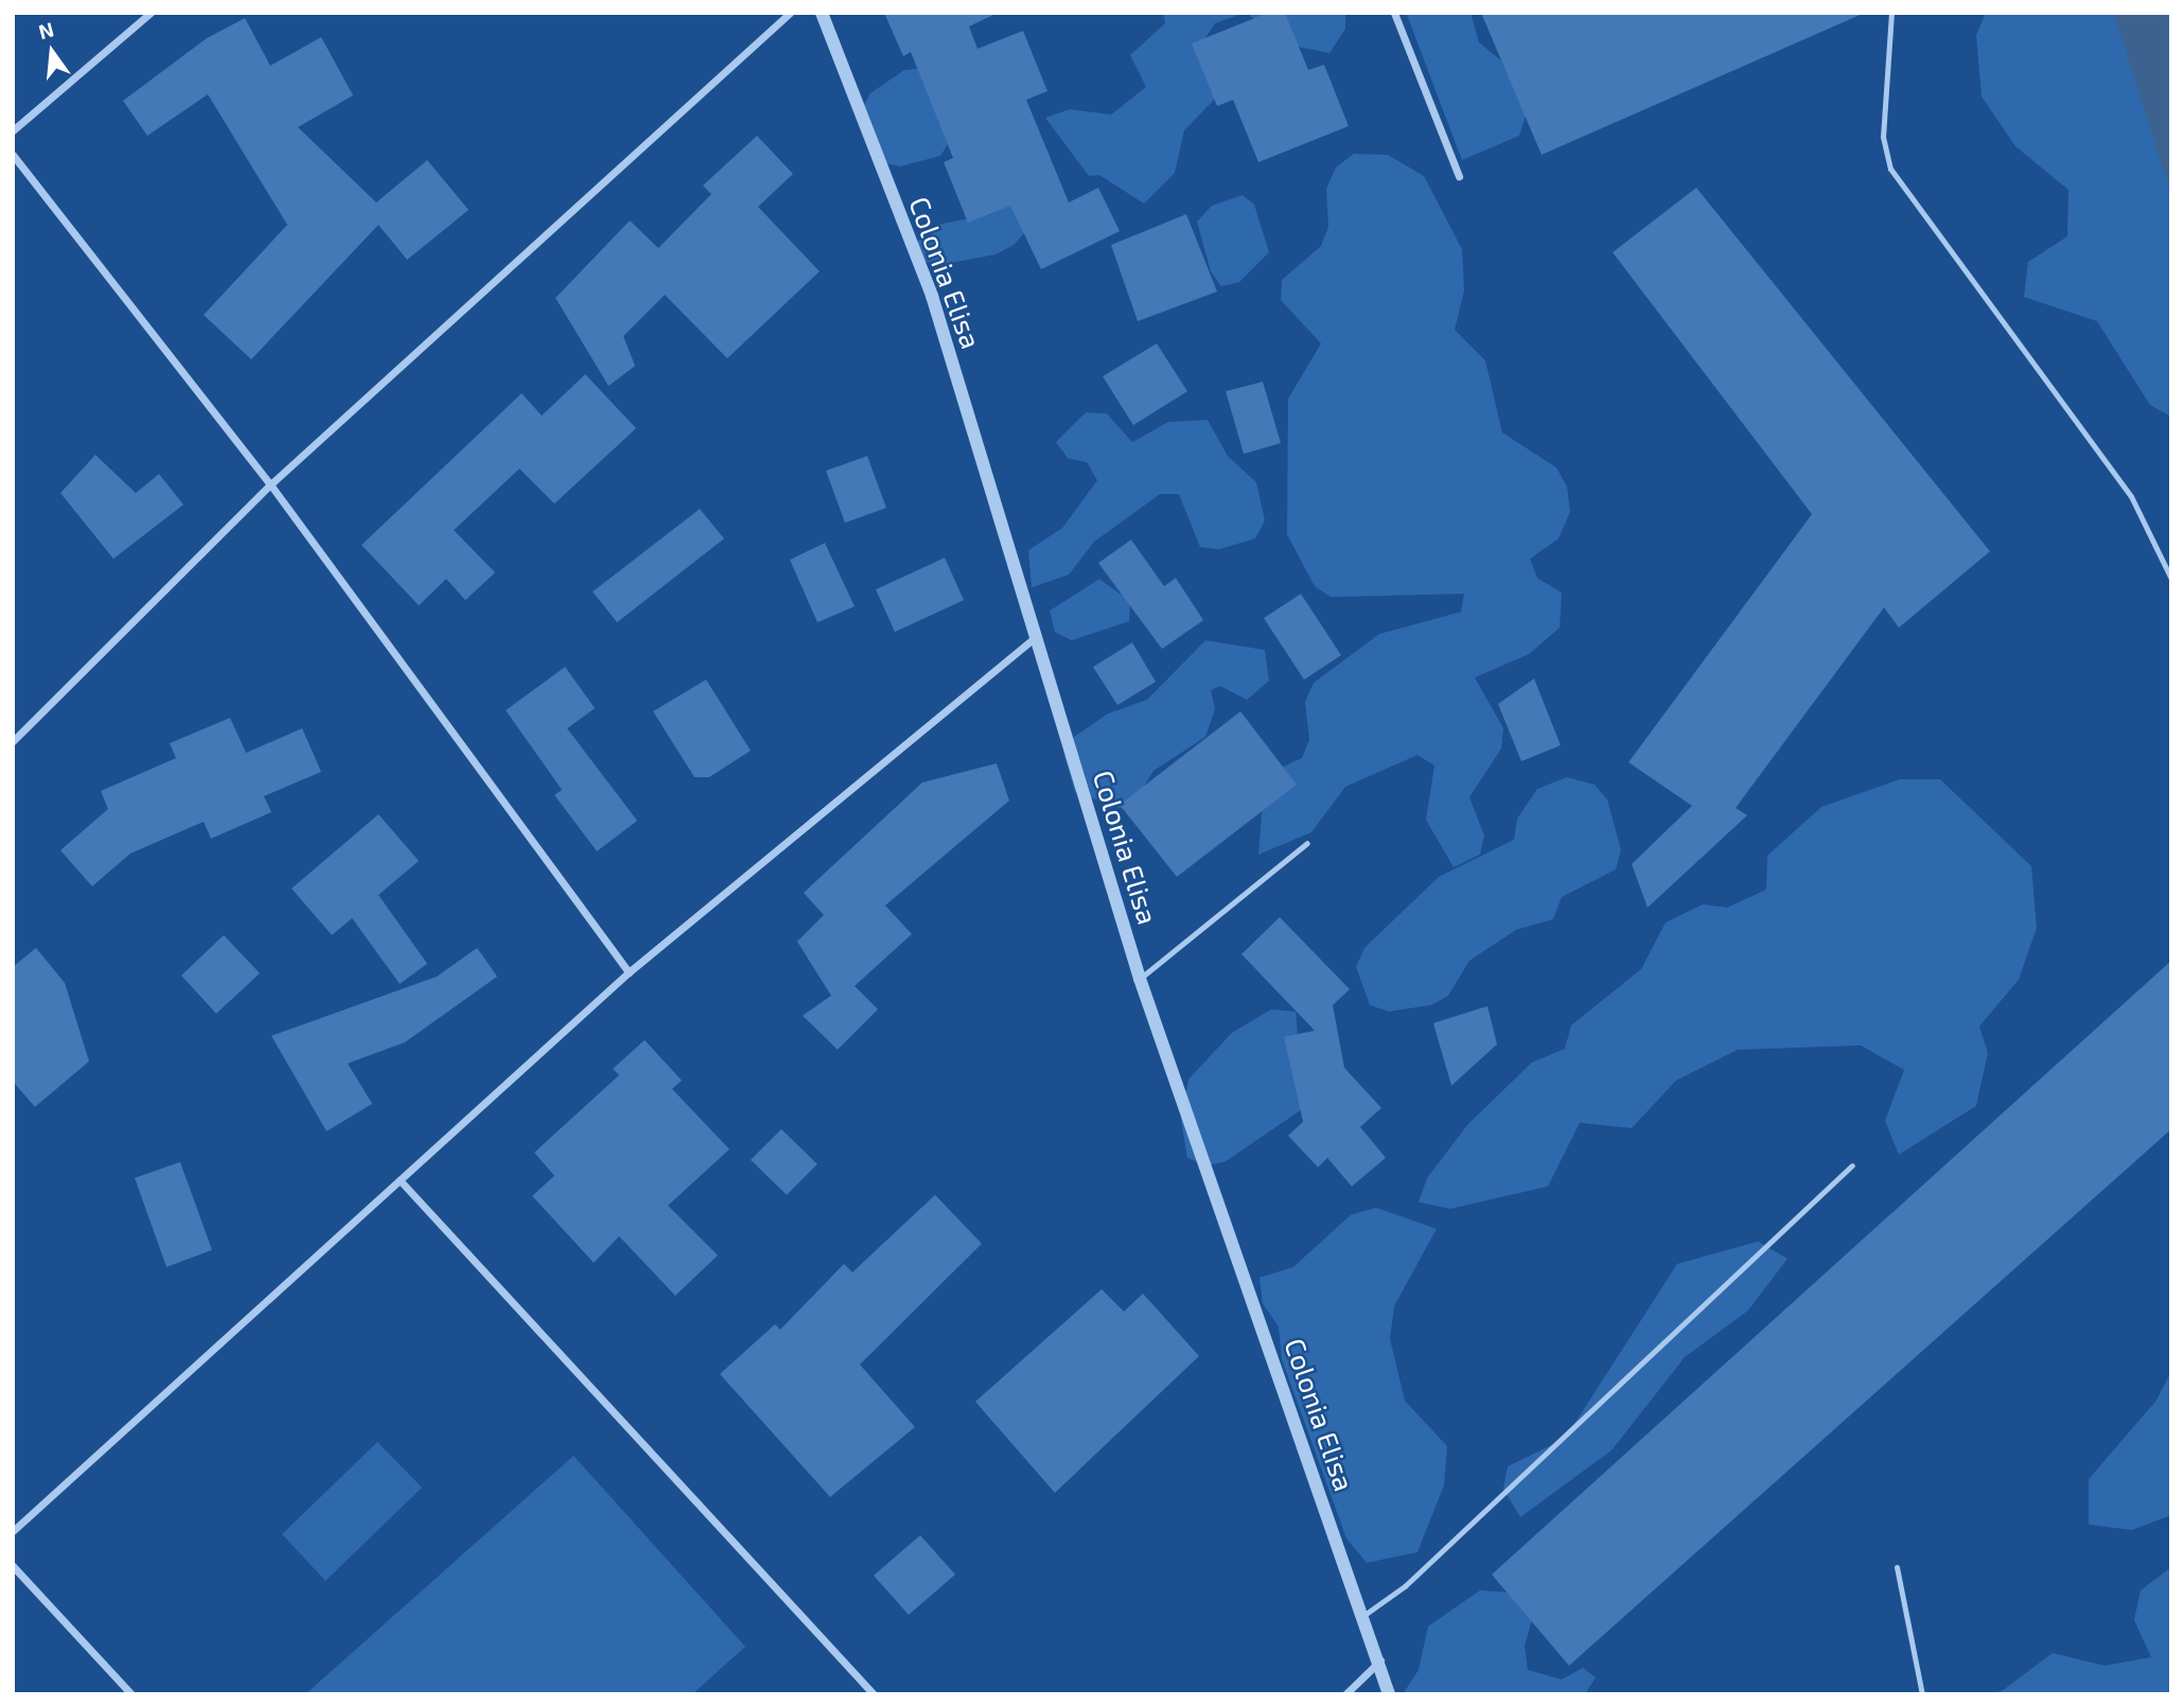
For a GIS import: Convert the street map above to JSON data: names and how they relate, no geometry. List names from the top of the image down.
{
  "streets": {
    "street": ["Colonia Elisa"]
  },
  "north": "top"
}
